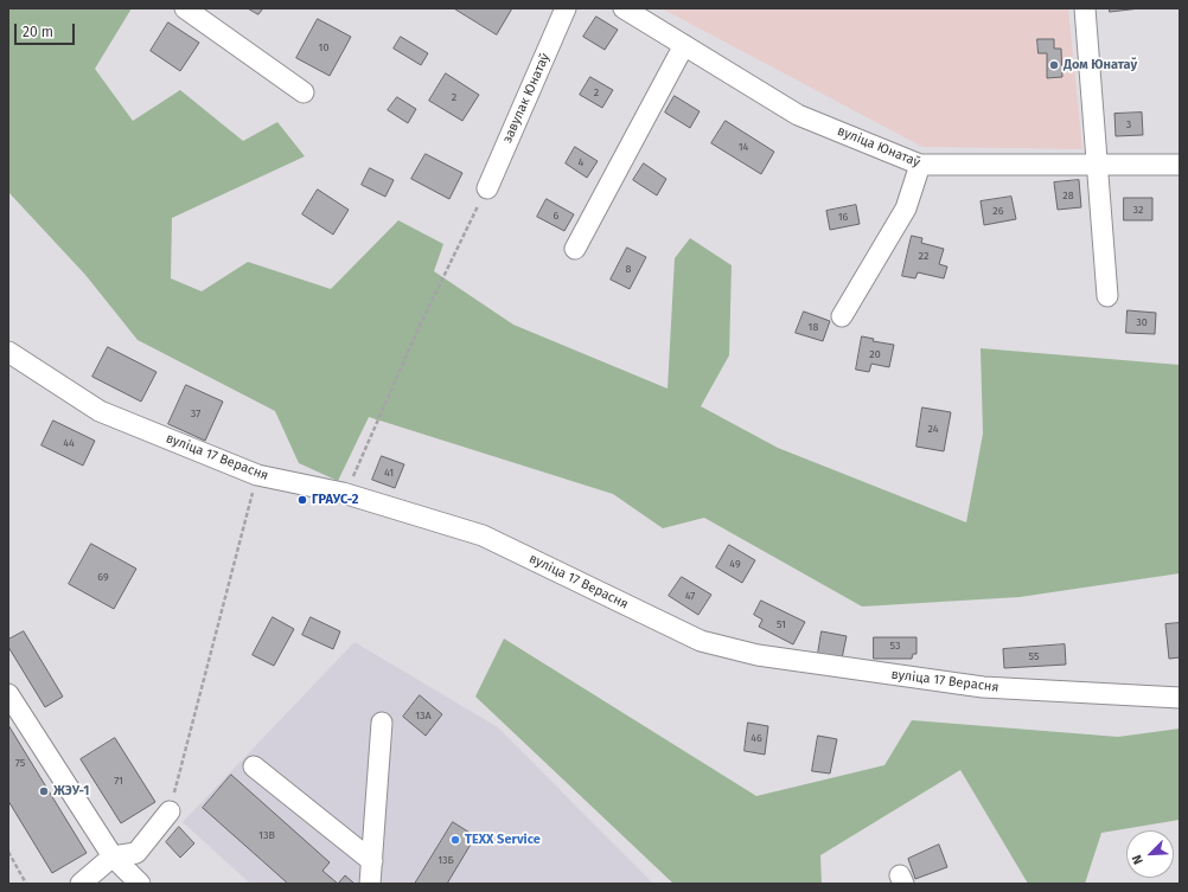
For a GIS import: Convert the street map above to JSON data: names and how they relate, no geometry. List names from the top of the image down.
{
  "streets": {
    "street": ["завулак Юнатаў", "вуліца Юнатаў", "вуліца 17 Верасня"]
  },
  "places": [
    "Дом Юнатаў",
    "ГРАУС-2",
    "ЖЭУ-1",
    "TEXX Service"
  ],
  "house_numbers": [
    "10",
    "2",
    "2",
    "3",
    "14",
    "4",
    "28",
    "32",
    "26",
    "6",
    "16",
    "22",
    "8",
    "30",
    "18",
    "20",
    "37",
    "24",
    "44",
    "41",
    "49",
    "69",
    "47",
    "51",
    "53",
    "55",
    "13А",
    "46",
    "75",
    "71",
    "13В",
    "13Б"
  ],
  "scale_bar": "20 m",
  "north": "bottom left"
}
